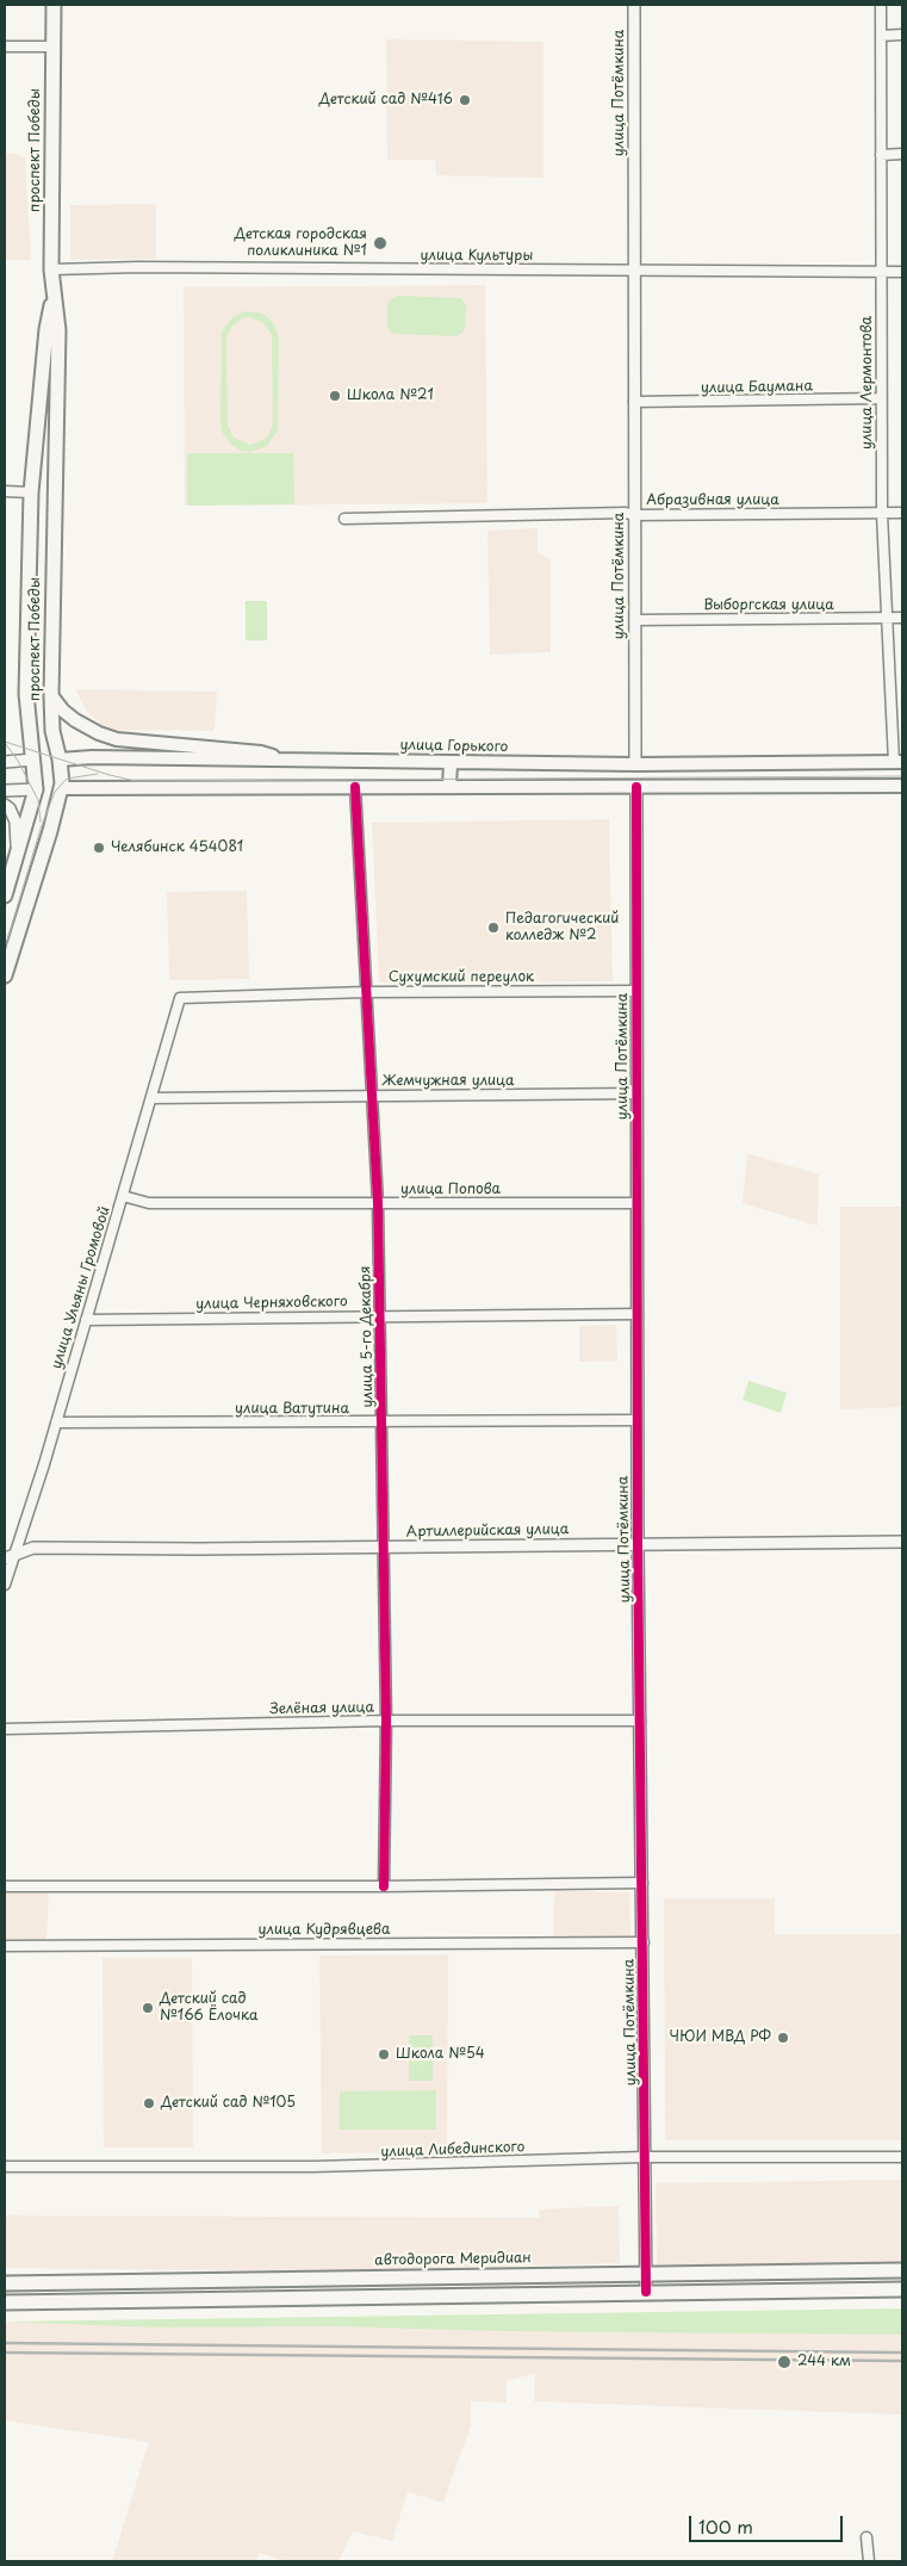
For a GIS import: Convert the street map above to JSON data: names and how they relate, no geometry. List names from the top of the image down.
{
  "streets": {
    "main road": [
      "улица Потёмкина",
      "проспект Победы",
      "улица Горького",
      "автодорога Меридиан"
    ],
    "street": [
      "улица Культуры",
      "улица Лермонтова",
      "улица Баумана",
      "Абразивная улица",
      "Выборгская улица",
      "Сухумский переулок",
      "Жемчужная улица",
      "улица Попова",
      "улица Ульяны Громовой",
      "улица Черняховского",
      "улица 5-го Декабря",
      "улица Ватутина",
      "Артиллерийская улица",
      "Зелёная улица",
      "улица Кудрявцева",
      "улица Либединского"
    ]
  },
  "crossings": [
    ["улица Потёмкина", "улица Культуры"],
    ["улица Потёмкина", "улица Баумана"],
    ["улица Потёмкина", "Абразивная улица"],
    ["улица Потёмкина", "Выборгская улица"],
    ["улица Потёмкина", "улица Горького"],
    ["улица Потёмкина", "Сухумский переулок"],
    ["улица Потёмкина", "Жемчужная улица"],
    ["улица Потёмкина", "улица Попова"],
    ["улица Потёмкина", "улица Черняховского"],
    ["улица Потёмкина", "улица Ватутина"],
    ["улица Потёмкина", "Артиллерийская улица"],
    ["улица Потёмкина", "Зелёная улица"],
    ["улица Потёмкина", "улица Кудрявцева"],
    ["улица Потёмкина", "улица Либединского"],
    ["улица Потёмкина", "автодорога Меридиан"],
    ["проспект Победы", "улица Культуры"],
    ["проспект Победы", "улица Горького"],
    ["улица Культуры", "улица Лермонтова"],
    ["улица Лермонтова", "улица Баумана"],
    ["улица Лермонтова", "Абразивная улица"],
    ["улица Лермонтова", "Выборгская улица"],
    ["улица Лермонтова", "улица Горького"],
    ["Сухумский переулок", "улица Ульяны Громовой"],
    ["Сухумский переулок", "улица 5-го Декабря"],
    ["Жемчужная улица", "улица Ульяны Громовой"],
    ["Жемчужная улица", "улица 5-го Декабря"],
    ["улица Попова", "улица Ульяны Громовой"],
    ["улица Попова", "улица 5-го Декабря"],
    ["улица Ульяны Громовой", "улица Черняховского"],
    ["улица Ульяны Громовой", "улица Ватутина"],
    ["улица Ульяны Громовой", "Артиллерийская улица"],
    ["улица Черняховского", "улица 5-го Декабря"],
    ["улица 5-го Декабря", "улица Ватутина"],
    ["улица 5-го Декабря", "Артиллерийская улица"],
    ["улица 5-го Декабря", "Зелёная улица"]
  ],
  "places": [
    "Детский сад №416",
    "Детская городская поликлиника №1",
    "Школа №21",
    "Челябинск 454081",
    "Педагогический колледж №2",
    "Детский сад №166 Ёлочка",
    "ЧЮИ МВД РФ",
    "Школа №54",
    "Детский сад №105",
    "244 км"
  ],
  "scale_bar": "100 m"
}
